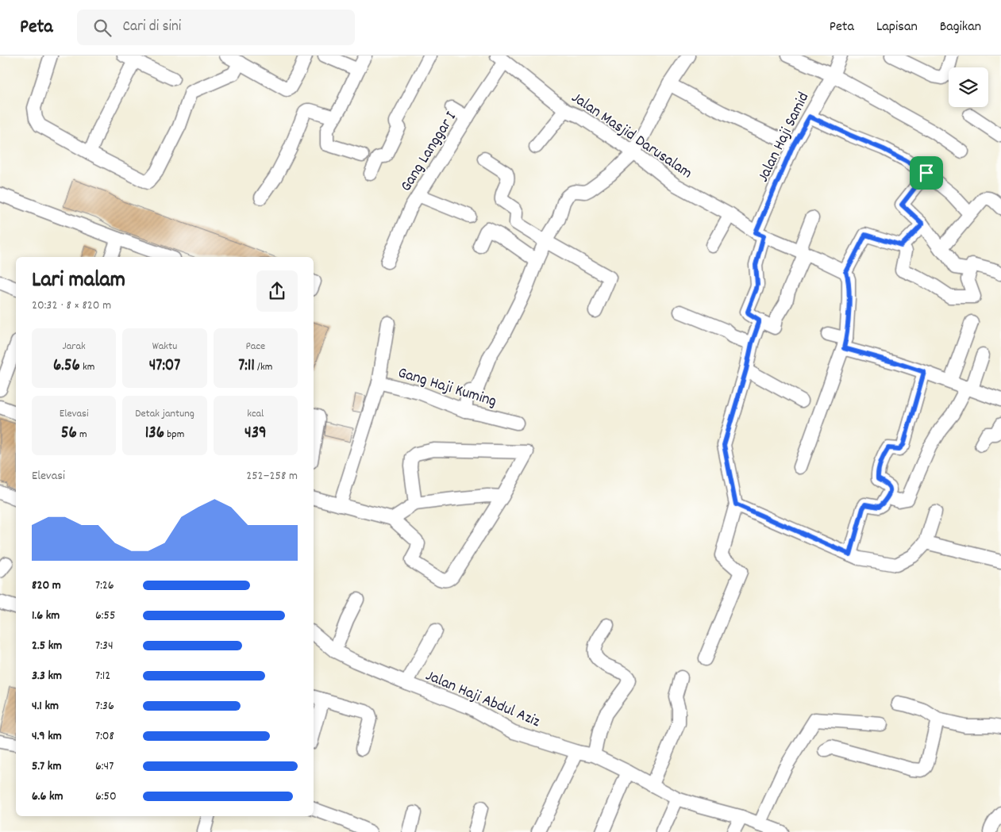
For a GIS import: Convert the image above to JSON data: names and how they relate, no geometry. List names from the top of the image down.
{
  "streets": {
    "street": [
      "Jalan Masjid Darusalam",
      "Jalan Haji Samid",
      "Gang Langgar I",
      "Gang Haji Kuming",
      "Jalan Haji Abdul Aziz"
    ]
  },
  "crossings": [
    ["Jalan Masjid Darusalam", "Jalan Haji Samid"],
    ["Jalan Masjid Darusalam", "Gang Langgar I"]
  ],
  "page": {
    "header": "Peta",
    "search": "Cari di sini",
    "nav": ["Peta", "Lapisan", "Bagikan"],
    "heading": ["Lari malam", "20:32 · 8 × 820 m"],
    "stats": [
      ["Jarak", "6.56 km"],
      ["Waktu", "47:07"],
      ["Pace", "7:11 /km"],
      ["Elevasi", "56 m"],
      ["Detak jantung", "136 bpm"],
      ["kcal", "439"]
    ],
    "chart": ["Elevasi", "252–258 m"],
    "list": [
      {
        "name": "820 m",
        "note": "7:26"
      },
      {
        "name": "1.6 km",
        "note": "6:55"
      },
      {
        "name": "2.5 km",
        "note": "7:34"
      },
      {
        "name": "3.3 km",
        "note": "7:12"
      },
      {
        "name": "4.1 km",
        "note": "7:36"
      },
      {
        "name": "4.9 km",
        "note": "7:08"
      },
      {
        "name": "5.7 km",
        "note": "6:47"
      },
      {
        "name": "6.6 km",
        "note": "6:50"
      }
    ]
  }
}
